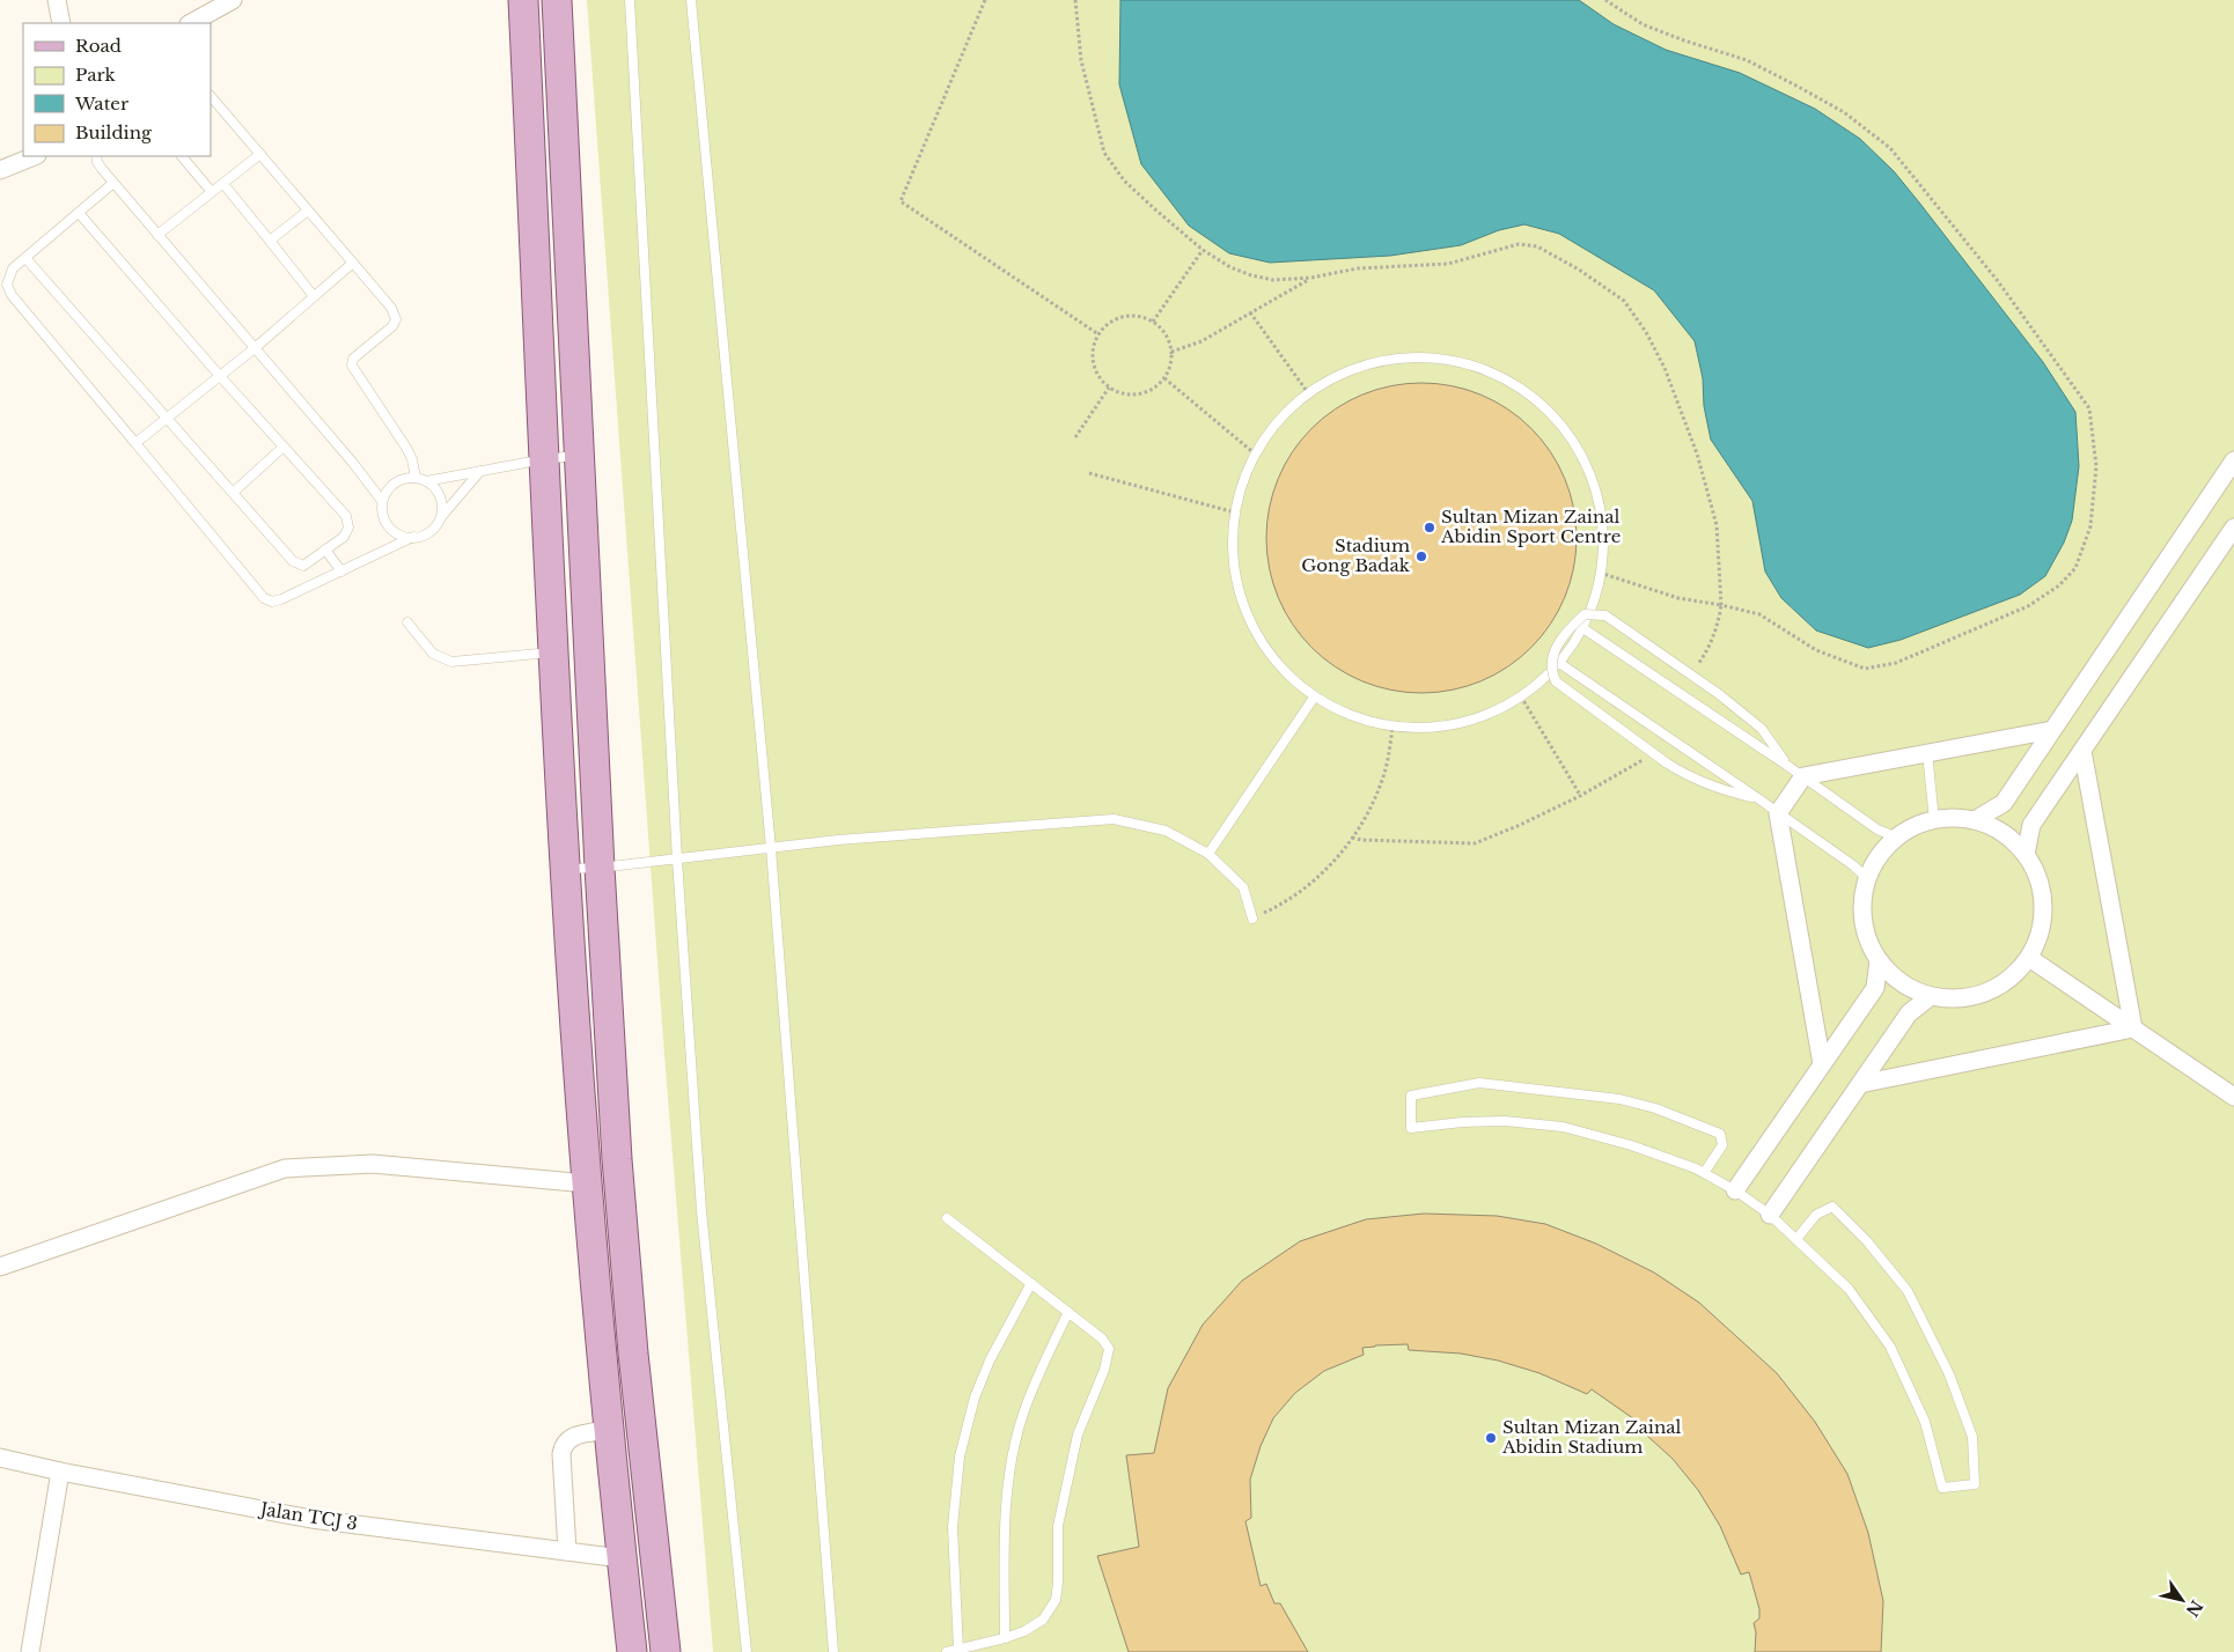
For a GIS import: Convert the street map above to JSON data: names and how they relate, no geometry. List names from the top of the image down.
{
  "streets": {
    "street": ["Jalan TCJ 3"]
  },
  "places": ["Sultan Mizan Zainal Abidin Sport Centre", "Stadium Gong Badak", "Sultan Mizan Zainal Abidin Stadium"],
  "legend": [
    "Road",
    "Park",
    "Water",
    "Building"
  ],
  "north": "bottom right"
}
